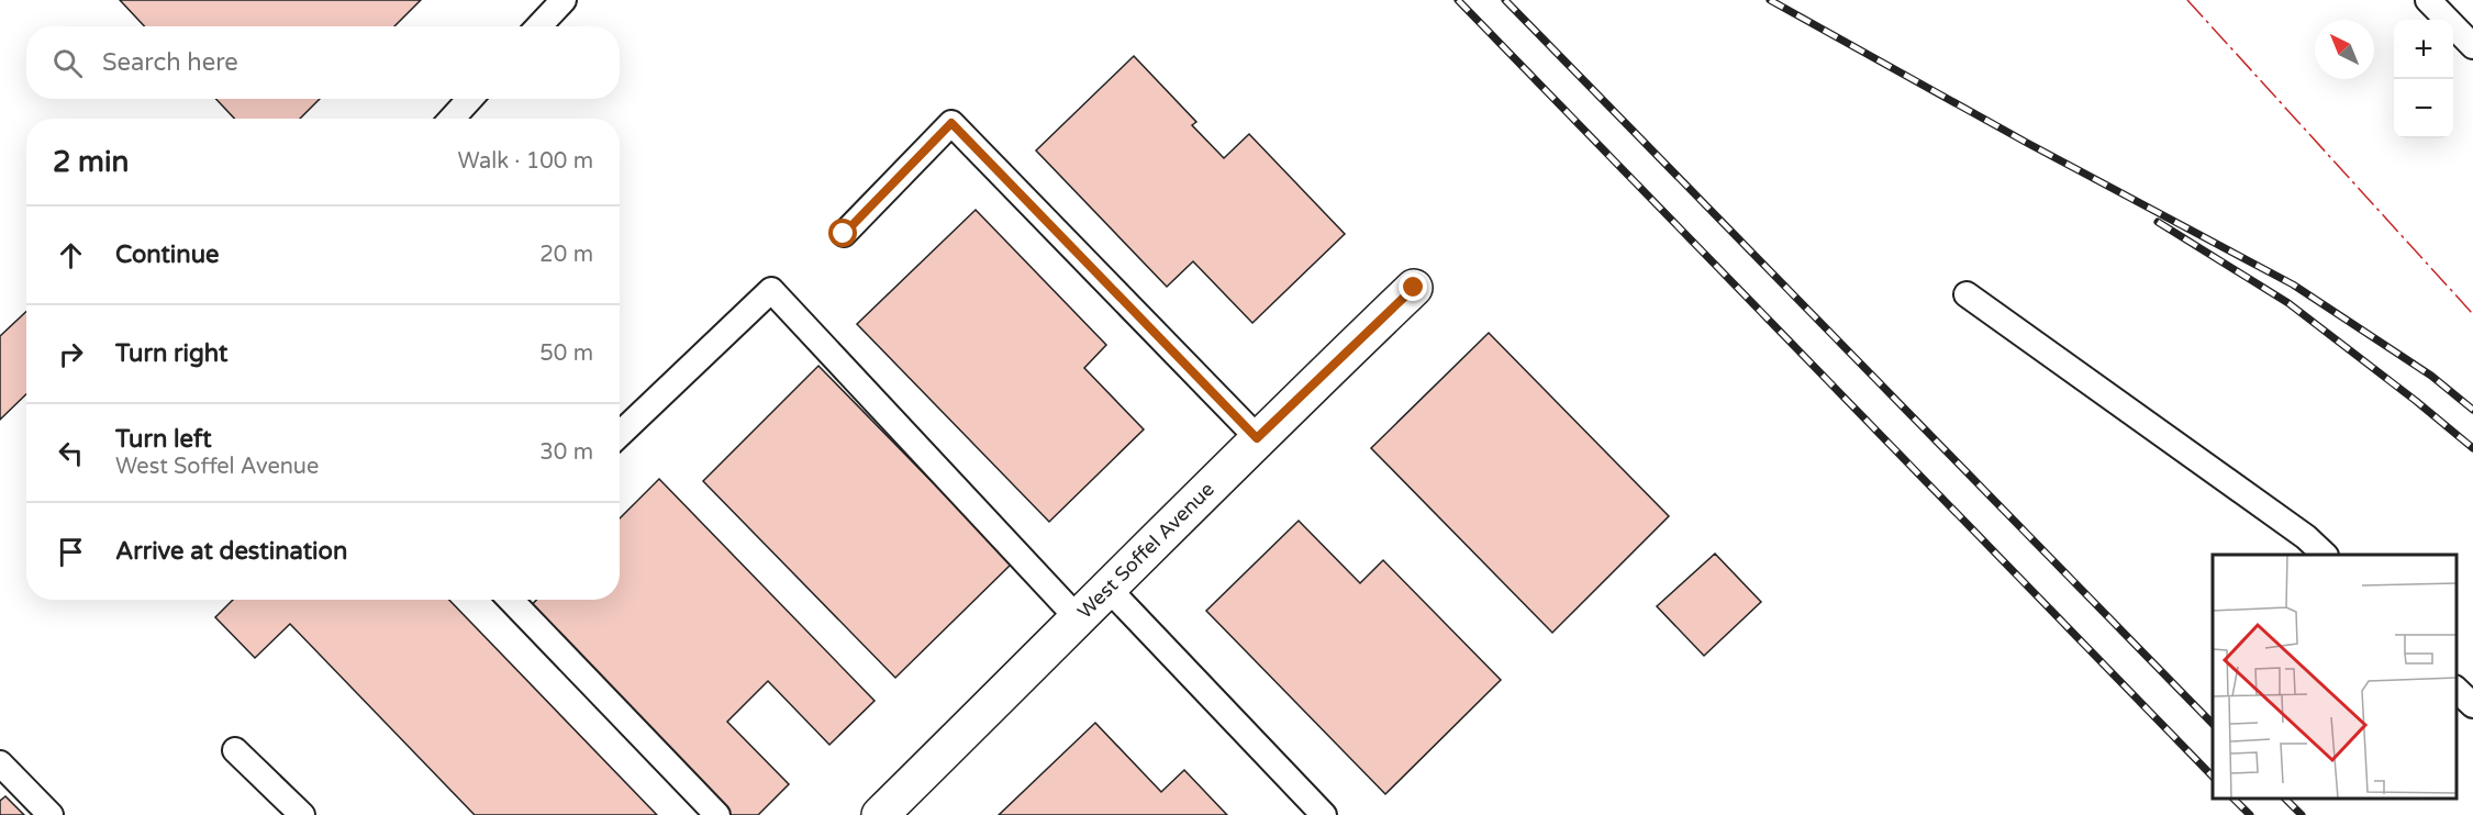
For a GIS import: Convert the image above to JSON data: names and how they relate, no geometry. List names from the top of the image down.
{
  "streets": {
    "street": ["West Soffel Avenue"]
  },
  "north": "top left",
  "page": {
    "map_buttons": ["+", "−"],
    "search": "Search here",
    "heading": ["2 min", "Walk · 100 m"],
    "list": [
      ["Continue", "20 m"],
      ["Turn right", "50 m"],
      ["Turn left", "West Soffel Avenue", "30 m"],
      "Arrive at destination"
    ]
  }
}
